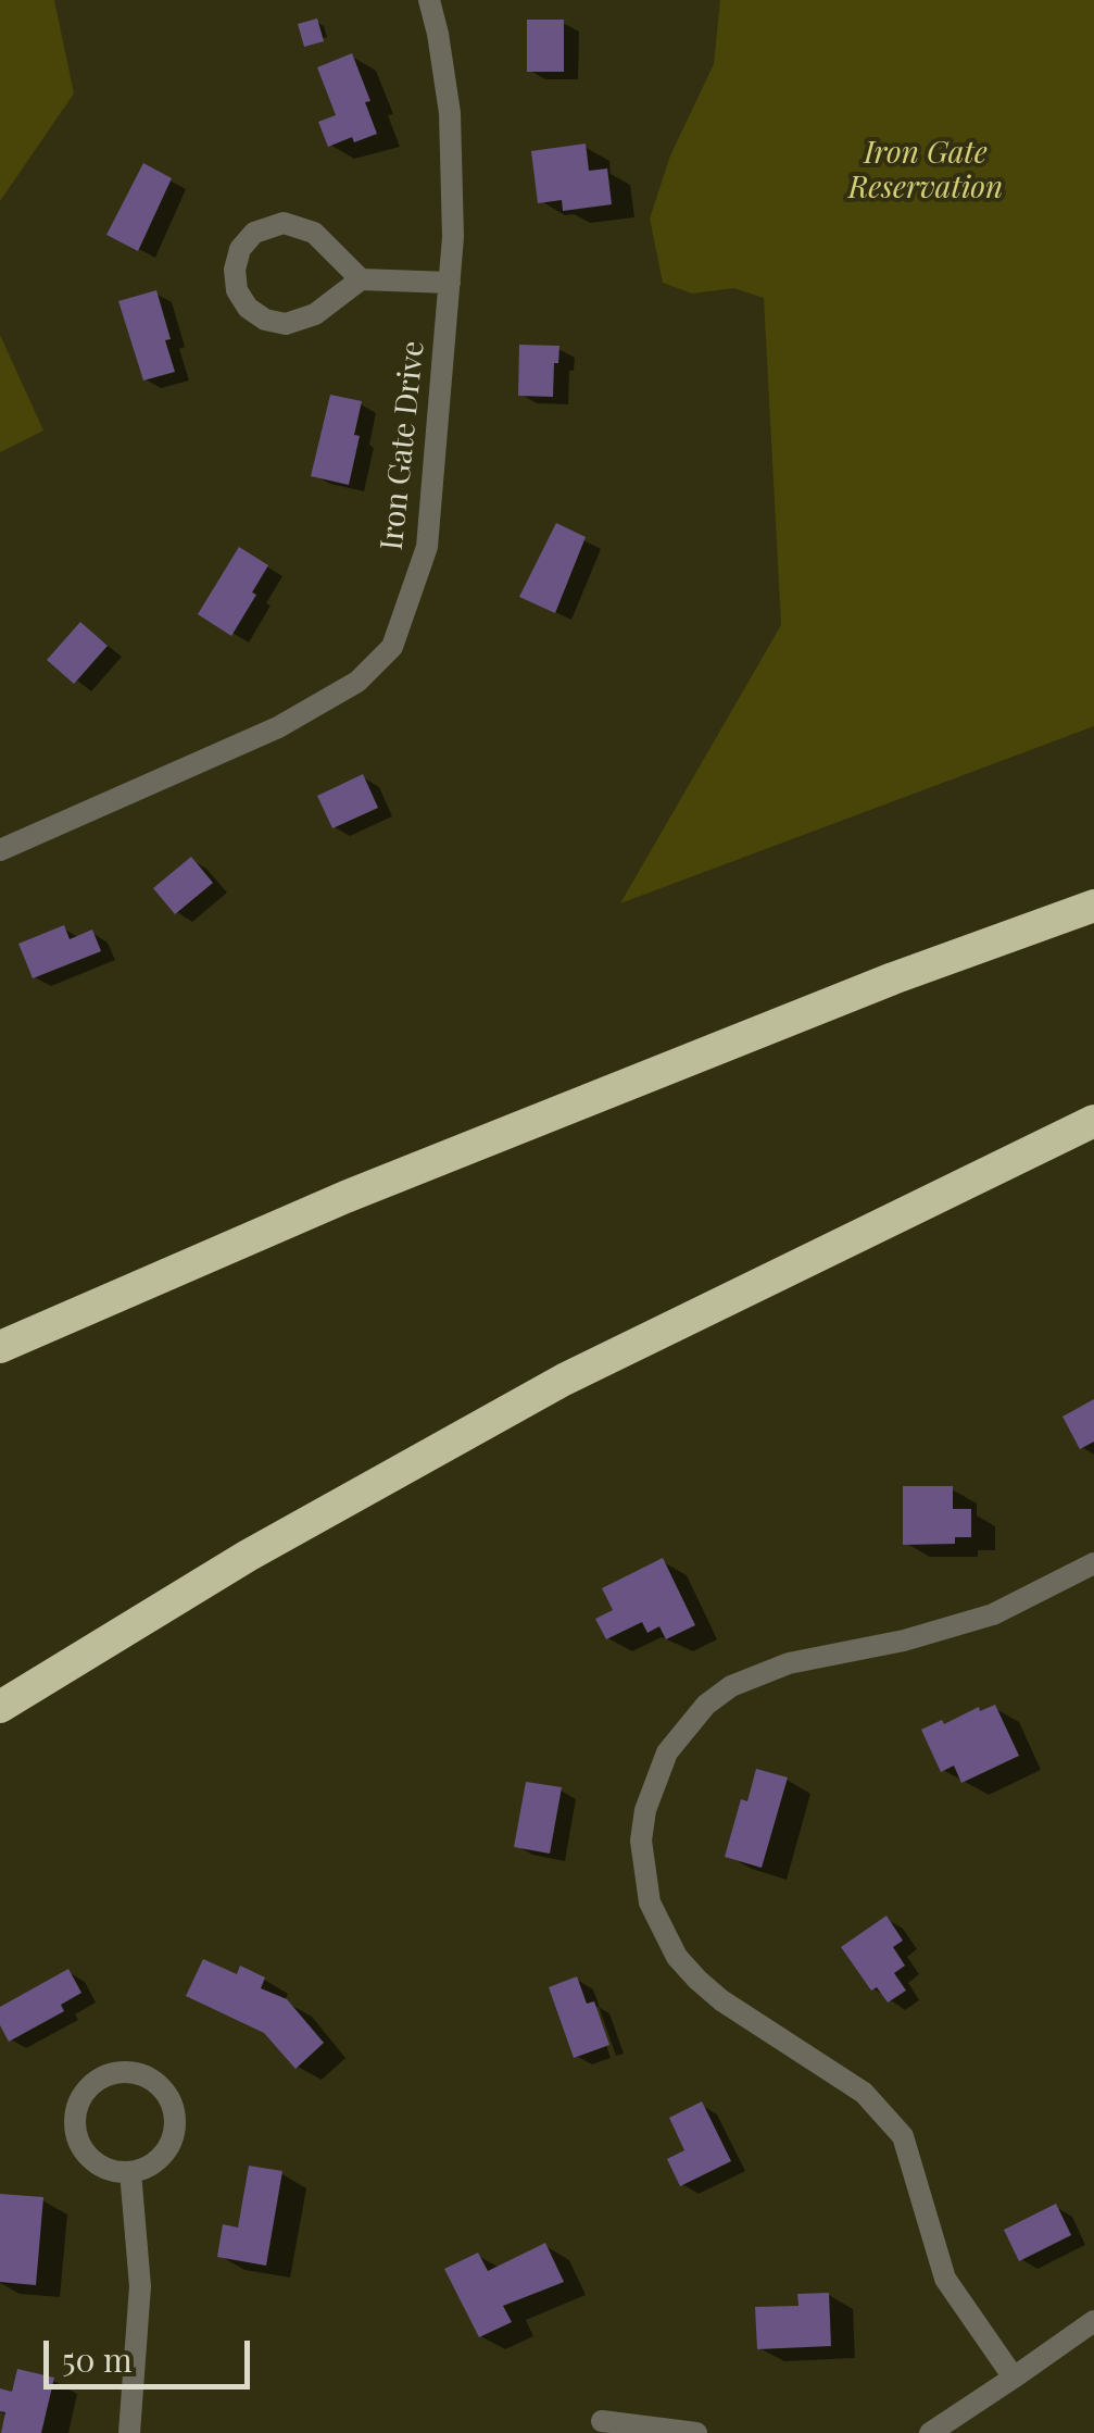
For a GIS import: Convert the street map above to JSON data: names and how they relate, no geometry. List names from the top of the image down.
{
  "streets": {
    "street": ["Iron Gate Drive"]
  },
  "parks": ["Iron Gate Reservation"],
  "scale_bar": "50 m"
}
